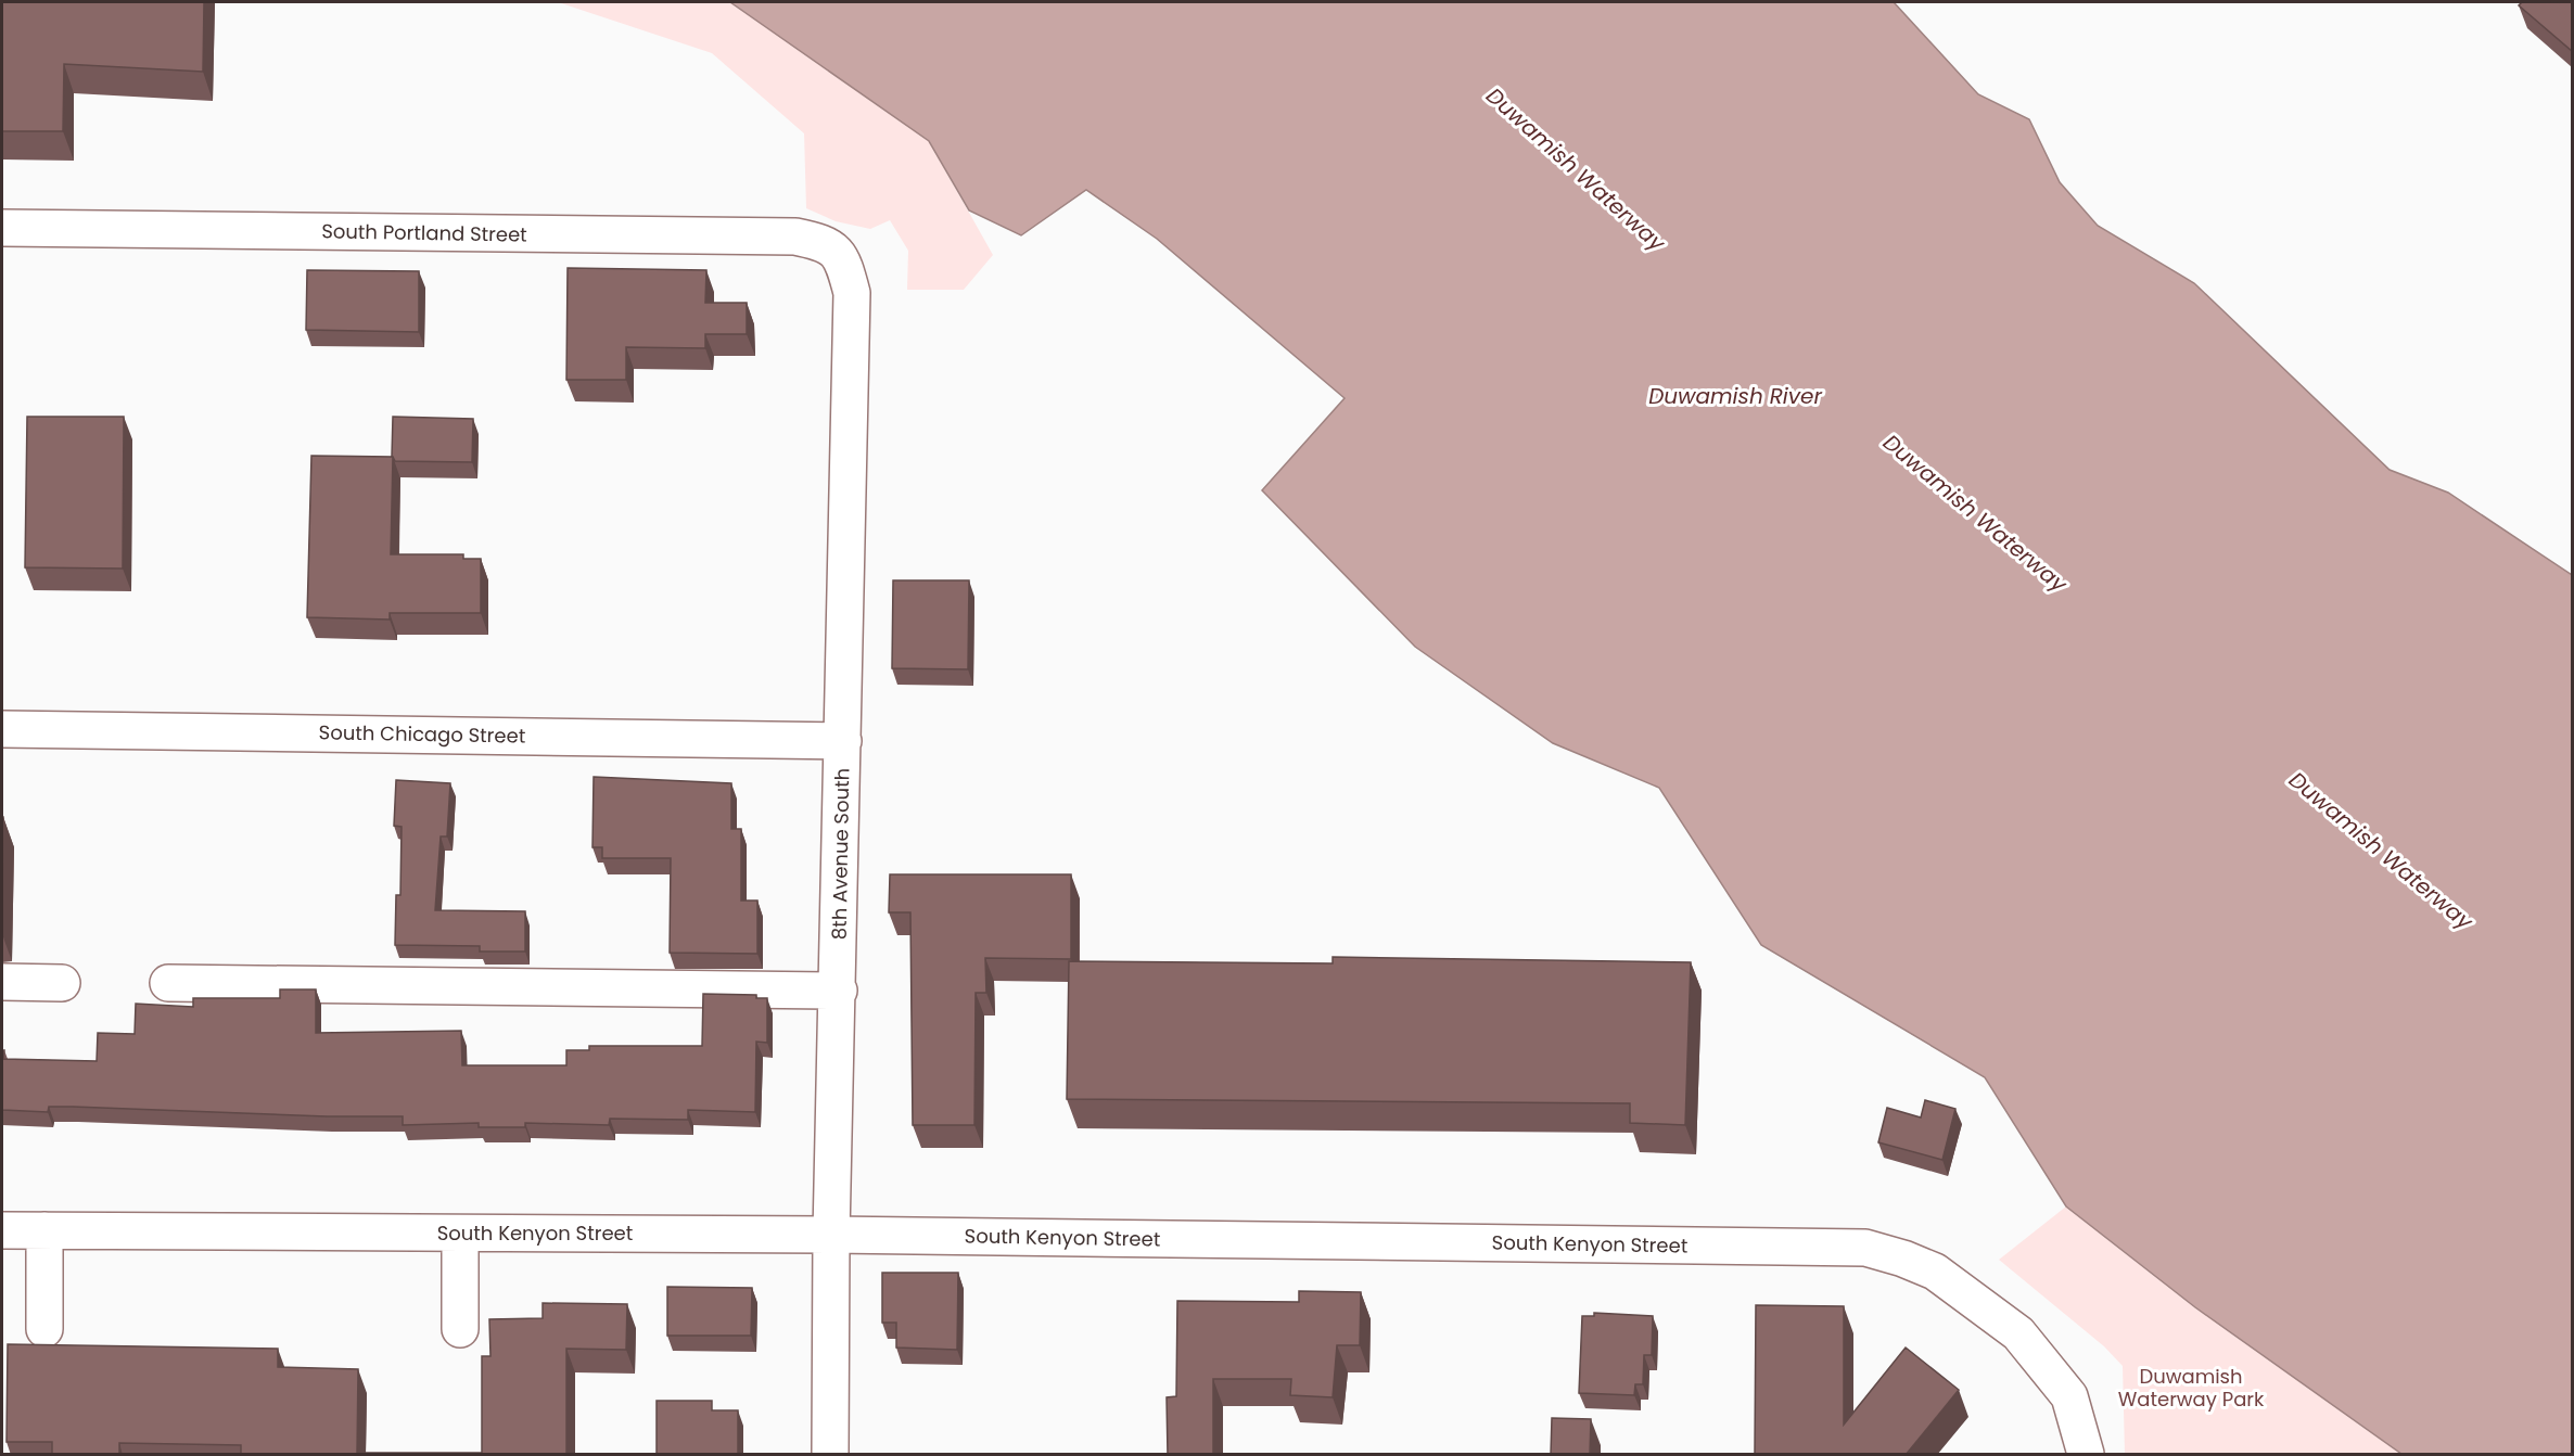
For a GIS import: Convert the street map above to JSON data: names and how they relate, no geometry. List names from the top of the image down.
{
  "streets": {
    "street": [
      "South Portland Street",
      "South Chicago Street",
      "8th Avenue South",
      "South Kenyon Street"
    ]
  },
  "crossings": [
    ["South Portland Street", "8th Avenue South"],
    ["South Chicago Street", "8th Avenue South"],
    ["8th Avenue South", "South Kenyon Street"]
  ],
  "water": ["Duwamish Waterway", "Duwamish River"],
  "parks": ["Duwamish Waterway Park"]
}
